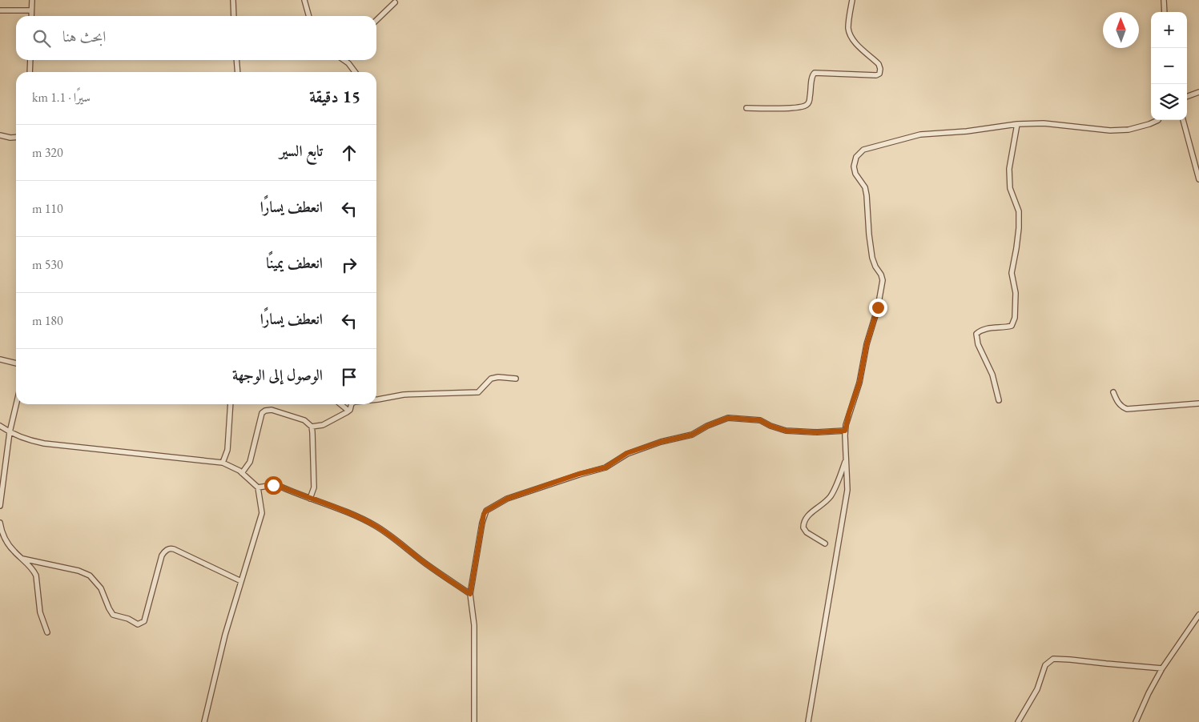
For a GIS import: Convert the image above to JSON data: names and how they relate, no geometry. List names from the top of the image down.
{
  "north": "top",
  "page": {
    "map_buttons": ["+", "−"],
    "search": "ابحث هنا",
    "heading": ["15 دقيقة", "سيرًا · 1.1 km"],
    "list": [
      ["تابع السير", "320 m"],
      ["انعطف يسارًا", "110 m"],
      ["انعطف يمينًا", "530 m"],
      ["انعطف يسارًا", "180 m"],
      "الوصول إلى الوجهة"
    ]
  }
}
